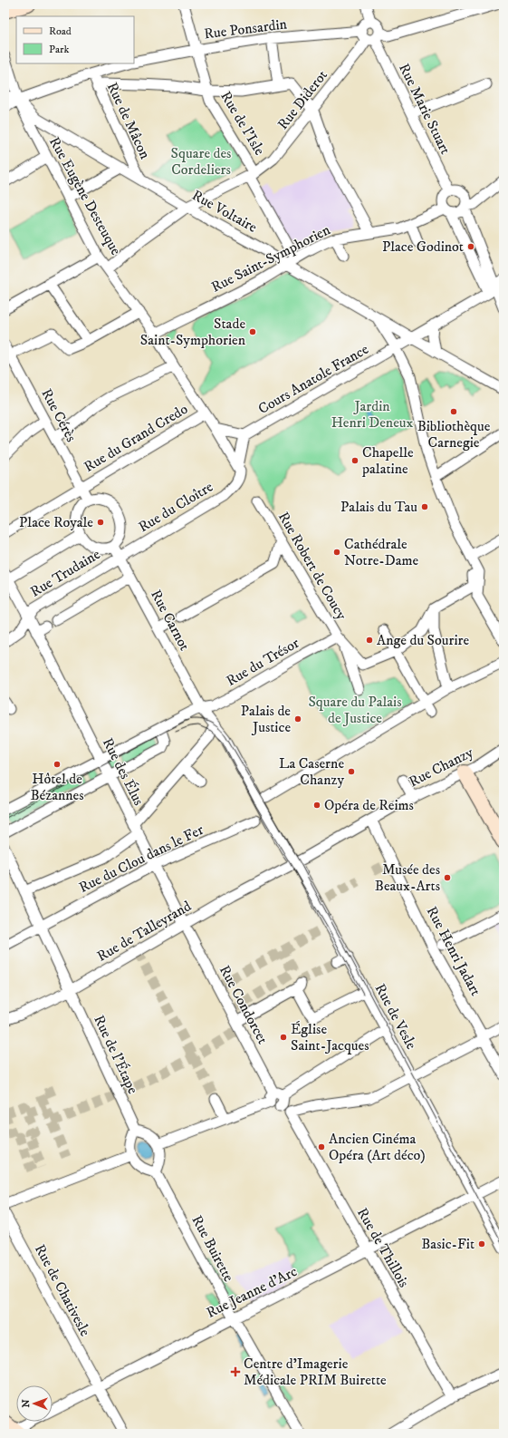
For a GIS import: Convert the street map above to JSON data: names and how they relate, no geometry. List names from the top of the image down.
{
  "streets": {
    "street": [
      "Rue Ponsardin",
      "Rue Diderot",
      "Rue Marie Stuart",
      "Rue de Mâcon",
      "Rue de l'Isle",
      "Rue Eugène Desteuque",
      "Rue Voltaire",
      "Rue Saint-Symphorien",
      "Cours Anatole France",
      "Rue Cérès",
      "Rue du Grand Credo",
      "Rue du Cloître",
      "Rue Robert de Coucy",
      "Rue Trudaine",
      "Rue Carnot",
      "Rue du Trésor",
      "Rue Chanzy",
      "Rue des Élus",
      "Rue du Clou dans le Fer",
      "Rue de Talleyrand",
      "Rue Henri Jadart",
      "Rue Condorcet",
      "Rue de Vesle",
      "Rue de l'Étape",
      "Rue de Thillois",
      "Rue Buirette",
      "Rue de Chativesle",
      "Rue Jeanne d'Arc"
    ]
  },
  "crossings": [
    ["Rue Ponsardin", "Rue Diderot"],
    ["Rue Ponsardin", "Rue Marie Stuart"],
    ["Rue Ponsardin", "Rue de l'Isle"],
    ["Rue Diderot", "Rue Marie Stuart"],
    ["Rue Diderot", "Rue de l'Isle"],
    ["Rue Diderot", "Rue Eugène Desteuque"],
    ["Rue Diderot", "Rue Voltaire"],
    ["Rue Marie Stuart", "Rue Saint-Symphorien"],
    ["Rue de Mâcon", "Rue Voltaire"],
    ["Rue de l'Isle", "Rue Saint-Symphorien"],
    ["Rue Eugène Desteuque", "Rue Voltaire"],
    ["Rue Eugène Desteuque", "Rue Saint-Symphorien"],
    ["Rue Eugène Desteuque", "Rue du Grand Credo"],
    ["Rue Eugène Desteuque", "Rue du Cloître"],
    ["Rue Voltaire", "Rue Saint-Symphorien"],
    ["Rue Voltaire", "Cours Anatole France"],
    ["Rue Cérès", "Rue du Grand Credo"],
    ["Rue Cérès", "Rue Carnot"],
    ["Rue du Cloître", "Rue Trudaine"],
    ["Rue du Cloître", "Rue Carnot"],
    ["Rue Robert de Coucy", "Rue du Trésor"],
    ["Rue Trudaine", "Rue Carnot"],
    ["Rue Trudaine", "Rue des Élus"],
    ["Rue Carnot", "Rue du Trésor"],
    ["Rue Carnot", "Rue de Vesle"],
    ["Rue du Trésor", "Rue des Élus"],
    ["Rue Chanzy", "Rue de Talleyrand"],
    ["Rue Chanzy", "Rue Henri Jadart"],
    ["Rue Chanzy", "Rue de Vesle"],
    ["Rue des Élus", "Rue du Clou dans le Fer"],
    ["Rue des Élus", "Rue de Talleyrand"],
    ["Rue des Élus", "Rue Condorcet"],
    ["Rue du Clou dans le Fer", "Rue de l'Étape"],
    ["Rue de Talleyrand", "Rue Condorcet"],
    ["Rue de Talleyrand", "Rue de Vesle"],
    ["Rue de Talleyrand", "Rue de l'Étape"],
    ["Rue de Vesle", "Rue Jeanne d'Arc"],
    ["Rue de l'Étape", "Rue Buirette"],
    ["Rue de Thillois", "Rue Jeanne d'Arc"],
    ["Rue Buirette", "Rue Jeanne d'Arc"],
    ["Rue de Chativesle", "Rue Jeanne d'Arc"]
  ],
  "parks": ["Square des Cordeliers", "Jardin Henri Deneux", "Square du Palais de Justice"],
  "places": {
    "other": [
      "Place Godinot",
      "Stade Saint-Symphorien",
      "Bibliothèque Carnegie",
      "Chapelle palatine",
      "Palais du Tau",
      "Place Royale",
      "Cathédrale Notre-Dame",
      "Ange du Sourire",
      "Palais de Justice",
      "Hôtel de Bézannes",
      "La Caserne Chanzy",
      "Opéra de Reims",
      "Musée des Beaux-Arts",
      "Église Saint-Jacques",
      "Ancien Cinéma Opéra (Art déco)",
      "Basic-Fit"
    ],
    "health": ["Centre d'Imagerie Médicale PRIM Buirette"]
  },
  "legend": ["Road", "Park"],
  "north": "left"
}
